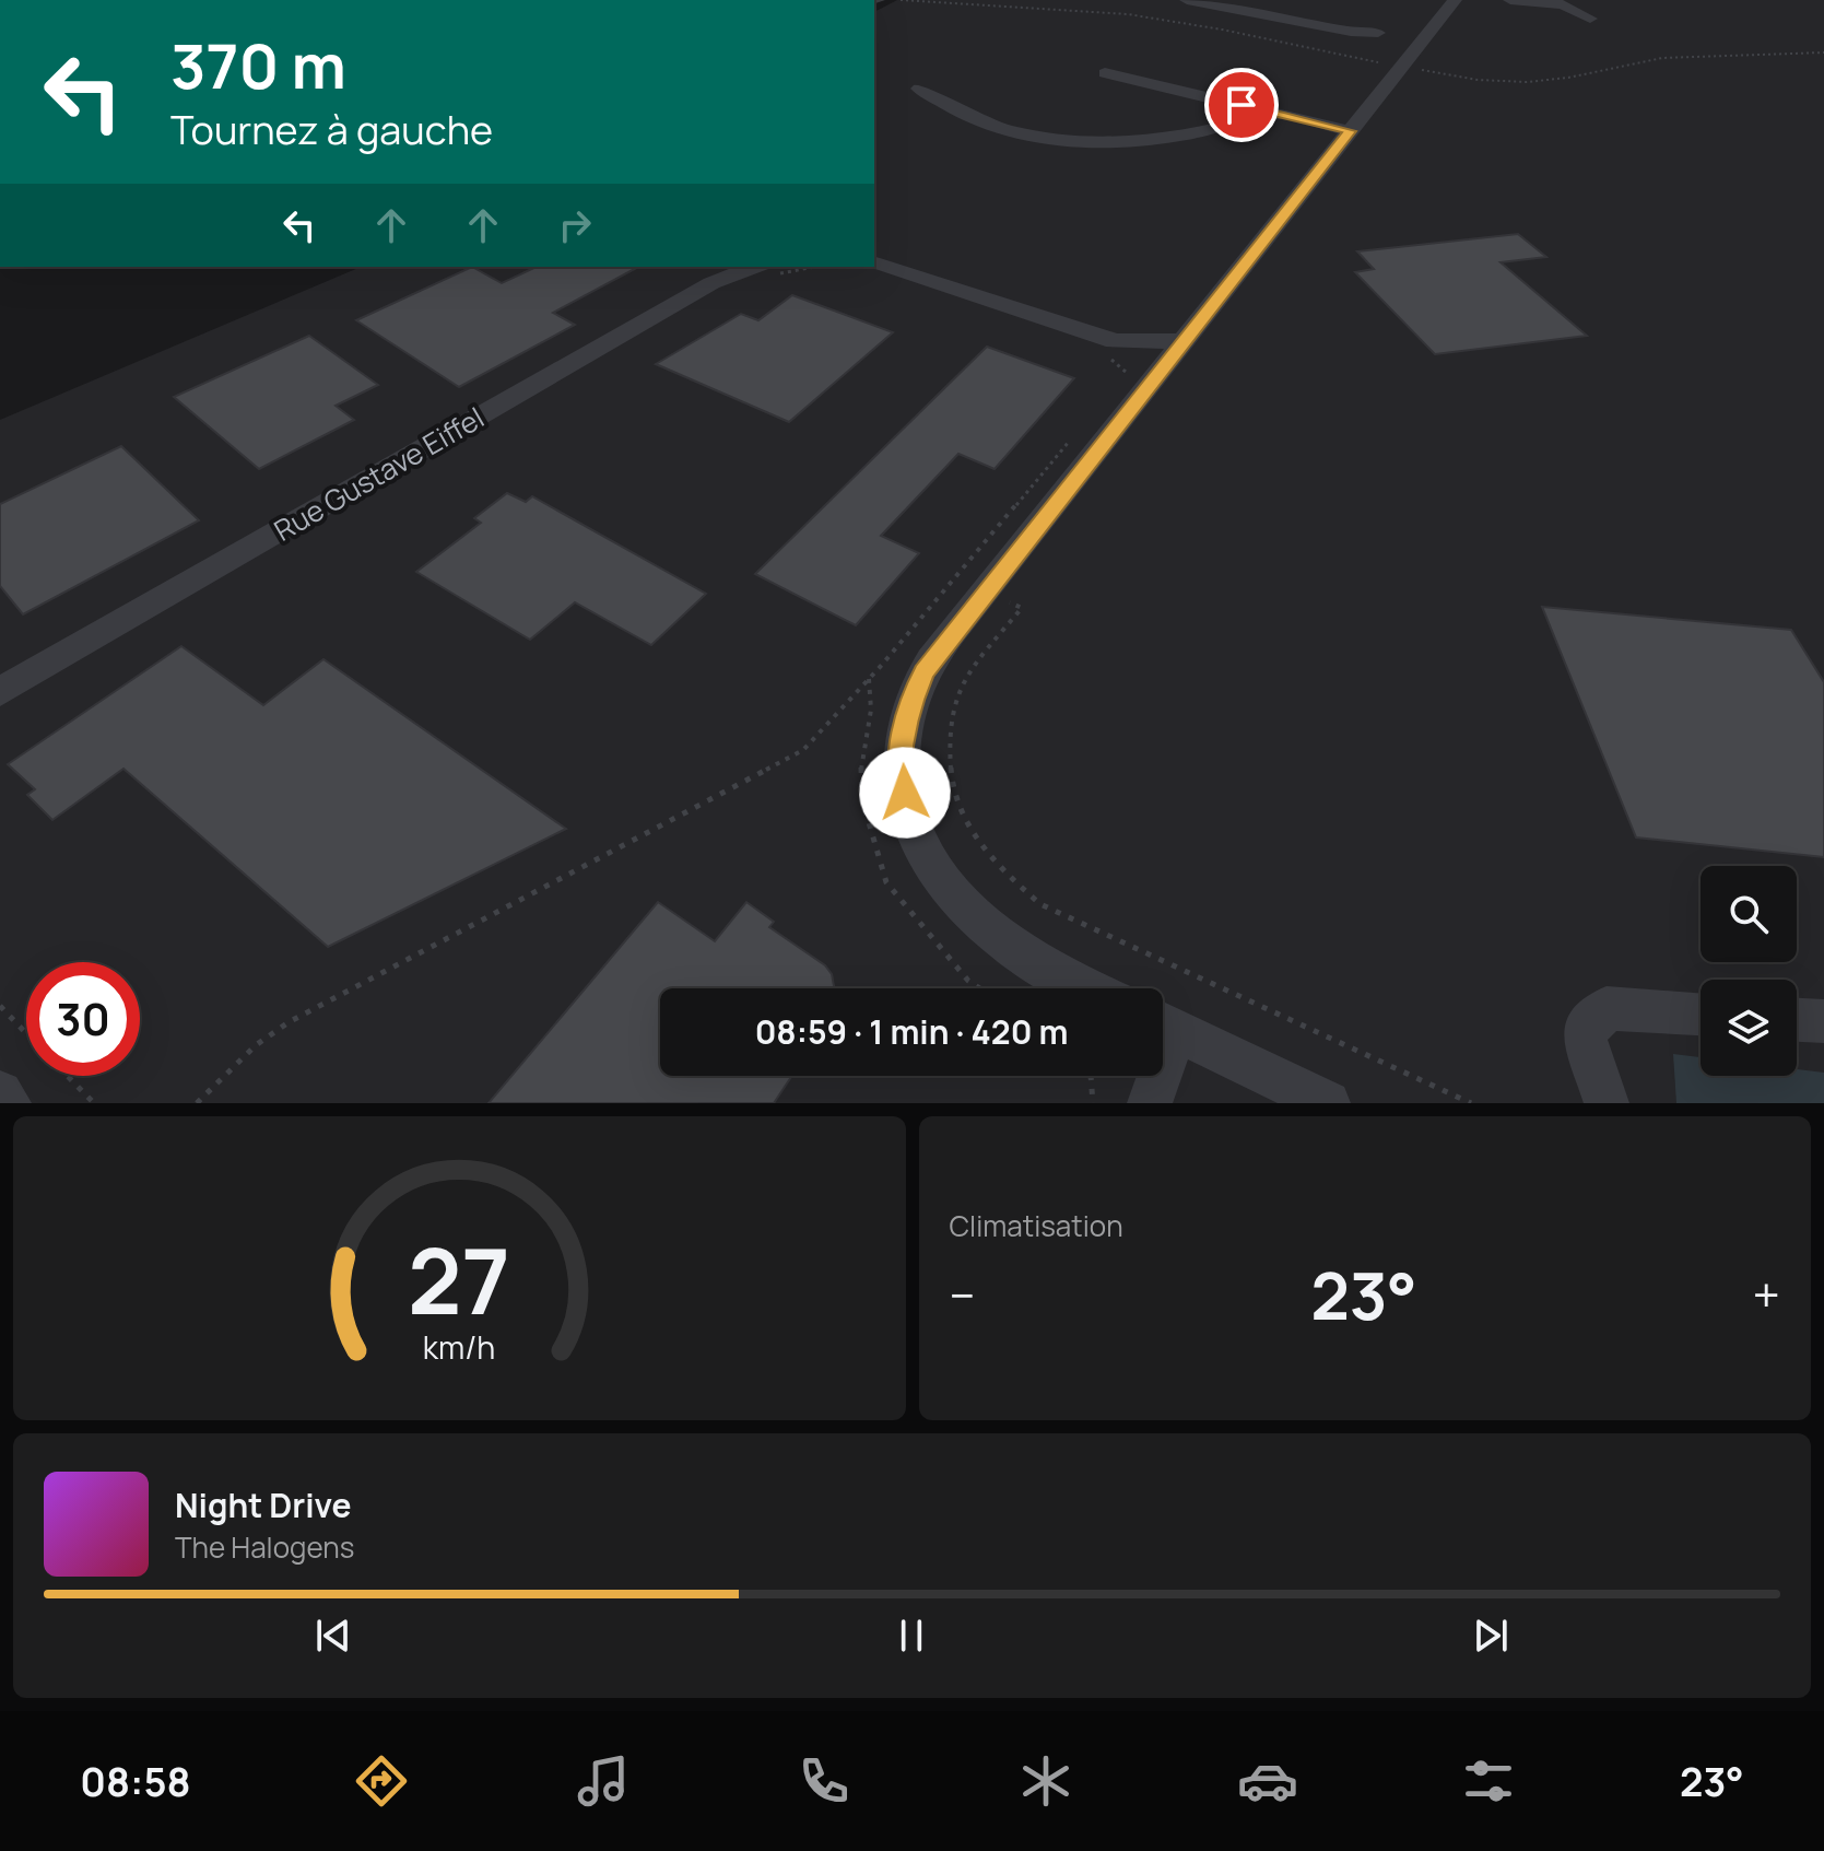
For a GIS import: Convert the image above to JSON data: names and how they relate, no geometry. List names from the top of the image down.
{
  "streets": {
    "street": ["Rue Gustave Eiffel"]
  },
  "page": {
    "turn": ["370 m", "Tournez à gauche"],
    "limit": "30",
    "trip": "08:59 · 1 min · 420 m",
    "tile": "Climatisation",
    "heat": ["−", "23°", "+"],
    "song": ["Night Drive", "The Halogens"],
    "tabs": ["08:58", "23°"],
    "gauge": ["27", "km/h"]
  }
}
